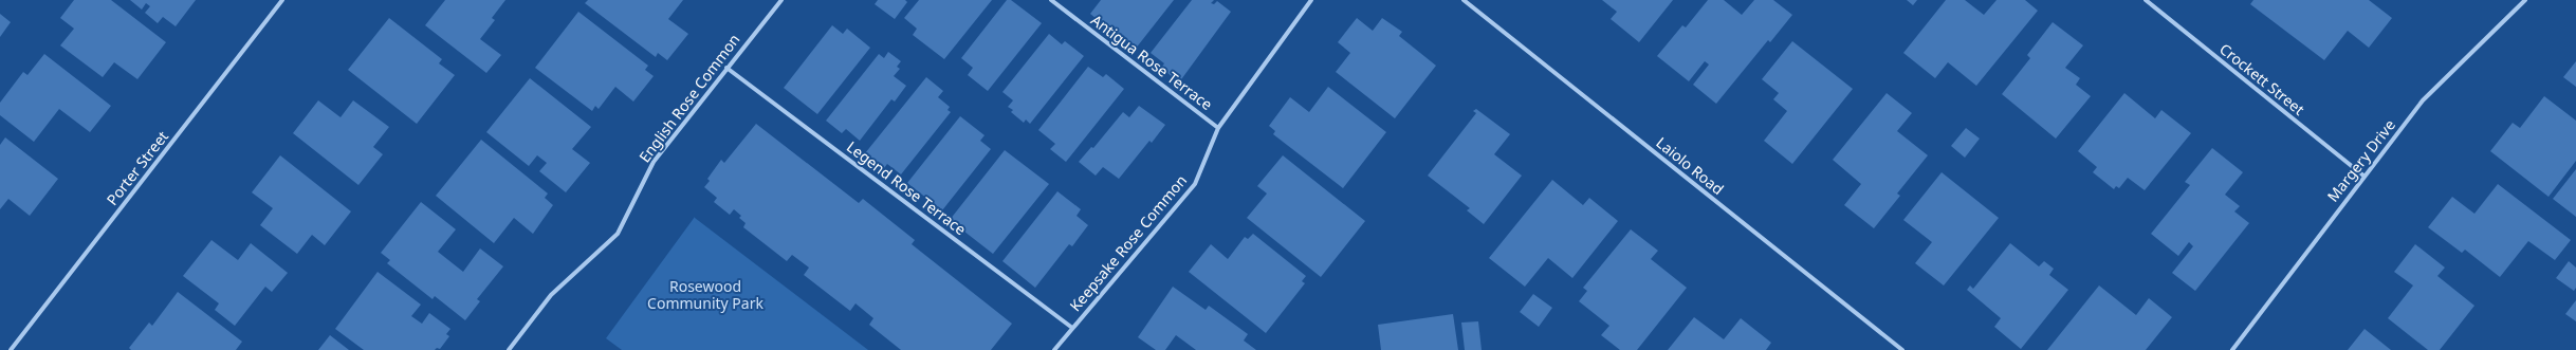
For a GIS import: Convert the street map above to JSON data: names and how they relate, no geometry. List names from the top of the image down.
{
  "streets": {
    "street": [
      "Antigua Rose Terrace",
      "Crockett Street",
      "English Rose Common",
      "Margery Drive",
      "Laiolo Road",
      "Porter Street",
      "Legend Rose Terrace",
      "Keepsake Rose Common"
    ]
  },
  "crossings": [
    ["Antigua Rose Terrace", "Keepsake Rose Common"],
    ["Crockett Street", "Margery Drive"],
    ["English Rose Common", "Legend Rose Terrace"],
    ["Legend Rose Terrace", "Keepsake Rose Common"]
  ],
  "parks": ["Rosewood Community Park"]
}
